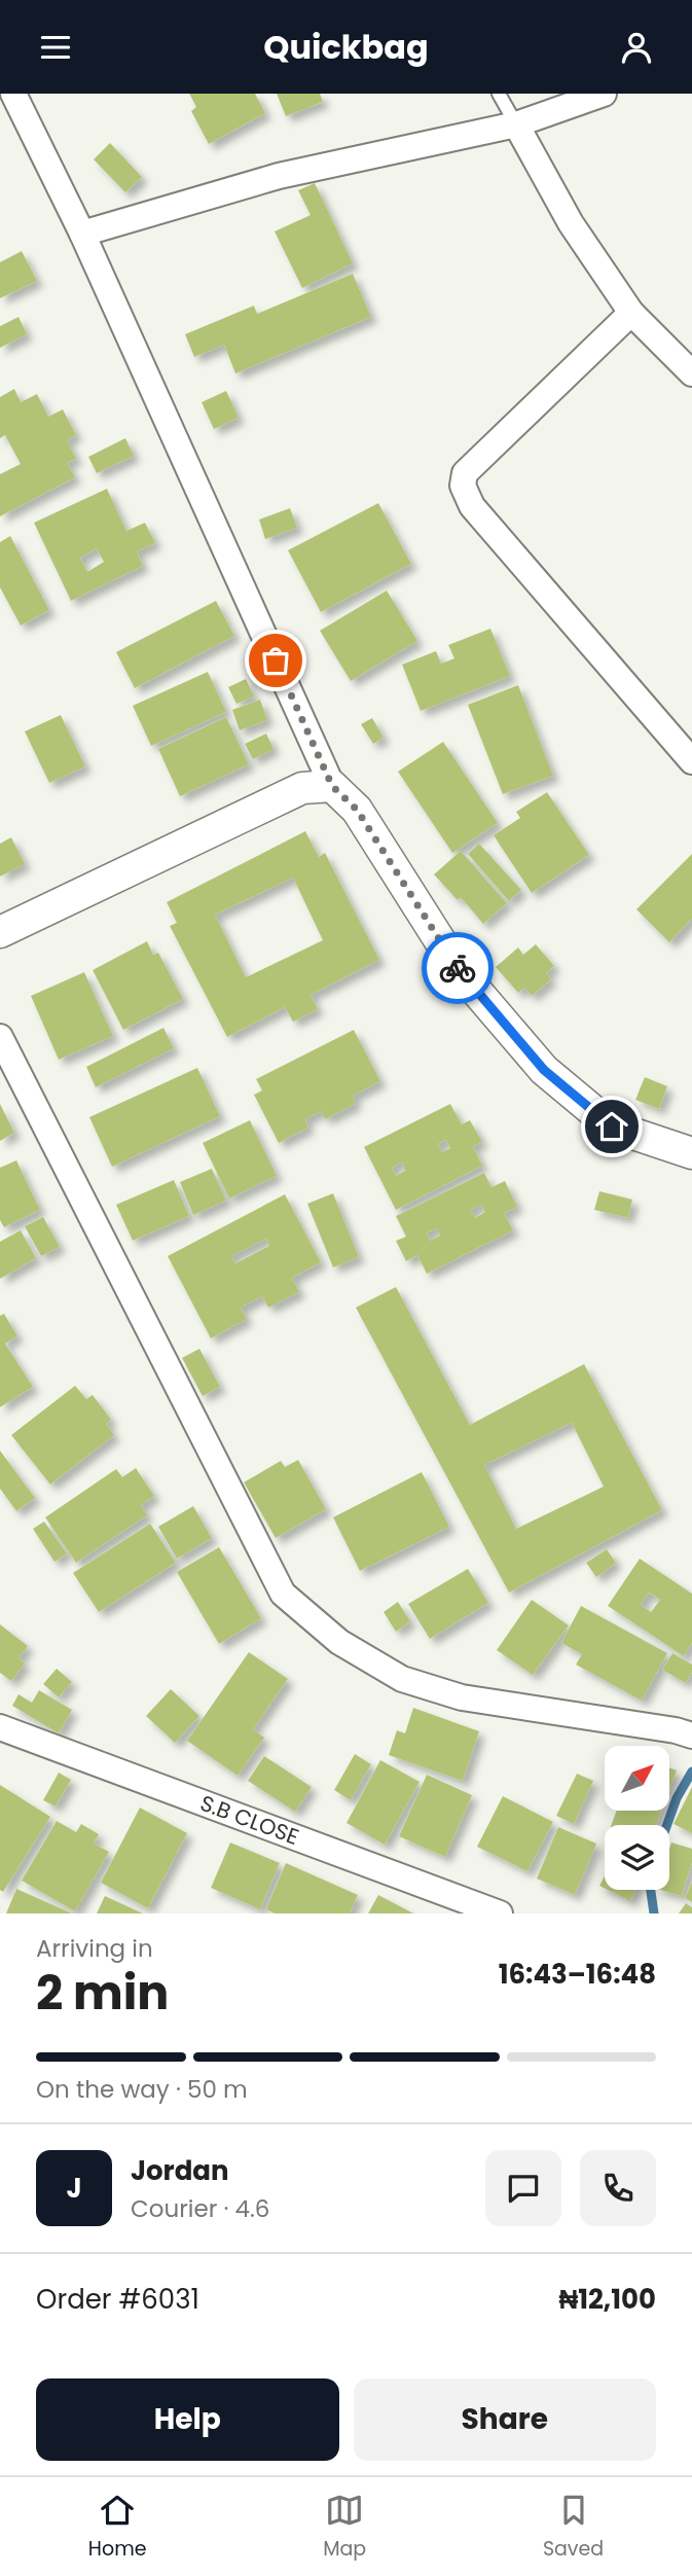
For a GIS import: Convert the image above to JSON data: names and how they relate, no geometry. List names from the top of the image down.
{
  "streets": {
    "street": ["S.B CLOSE"]
  },
  "north": "top right",
  "page": {
    "header": "Quickbag",
    "heading": ["2 min", "Arriving in", "16:43–16:48"],
    "panel": [
      "Jordan",
      "Courier · 4.6",
      "Order #6031",
      "₦12,100"
    ],
    "bar": "On the way · 50 m",
    "round": "J",
    "buttons": ["Help", "Share"],
    "tabs": ["Home", "Map", "Saved"]
  }
}
